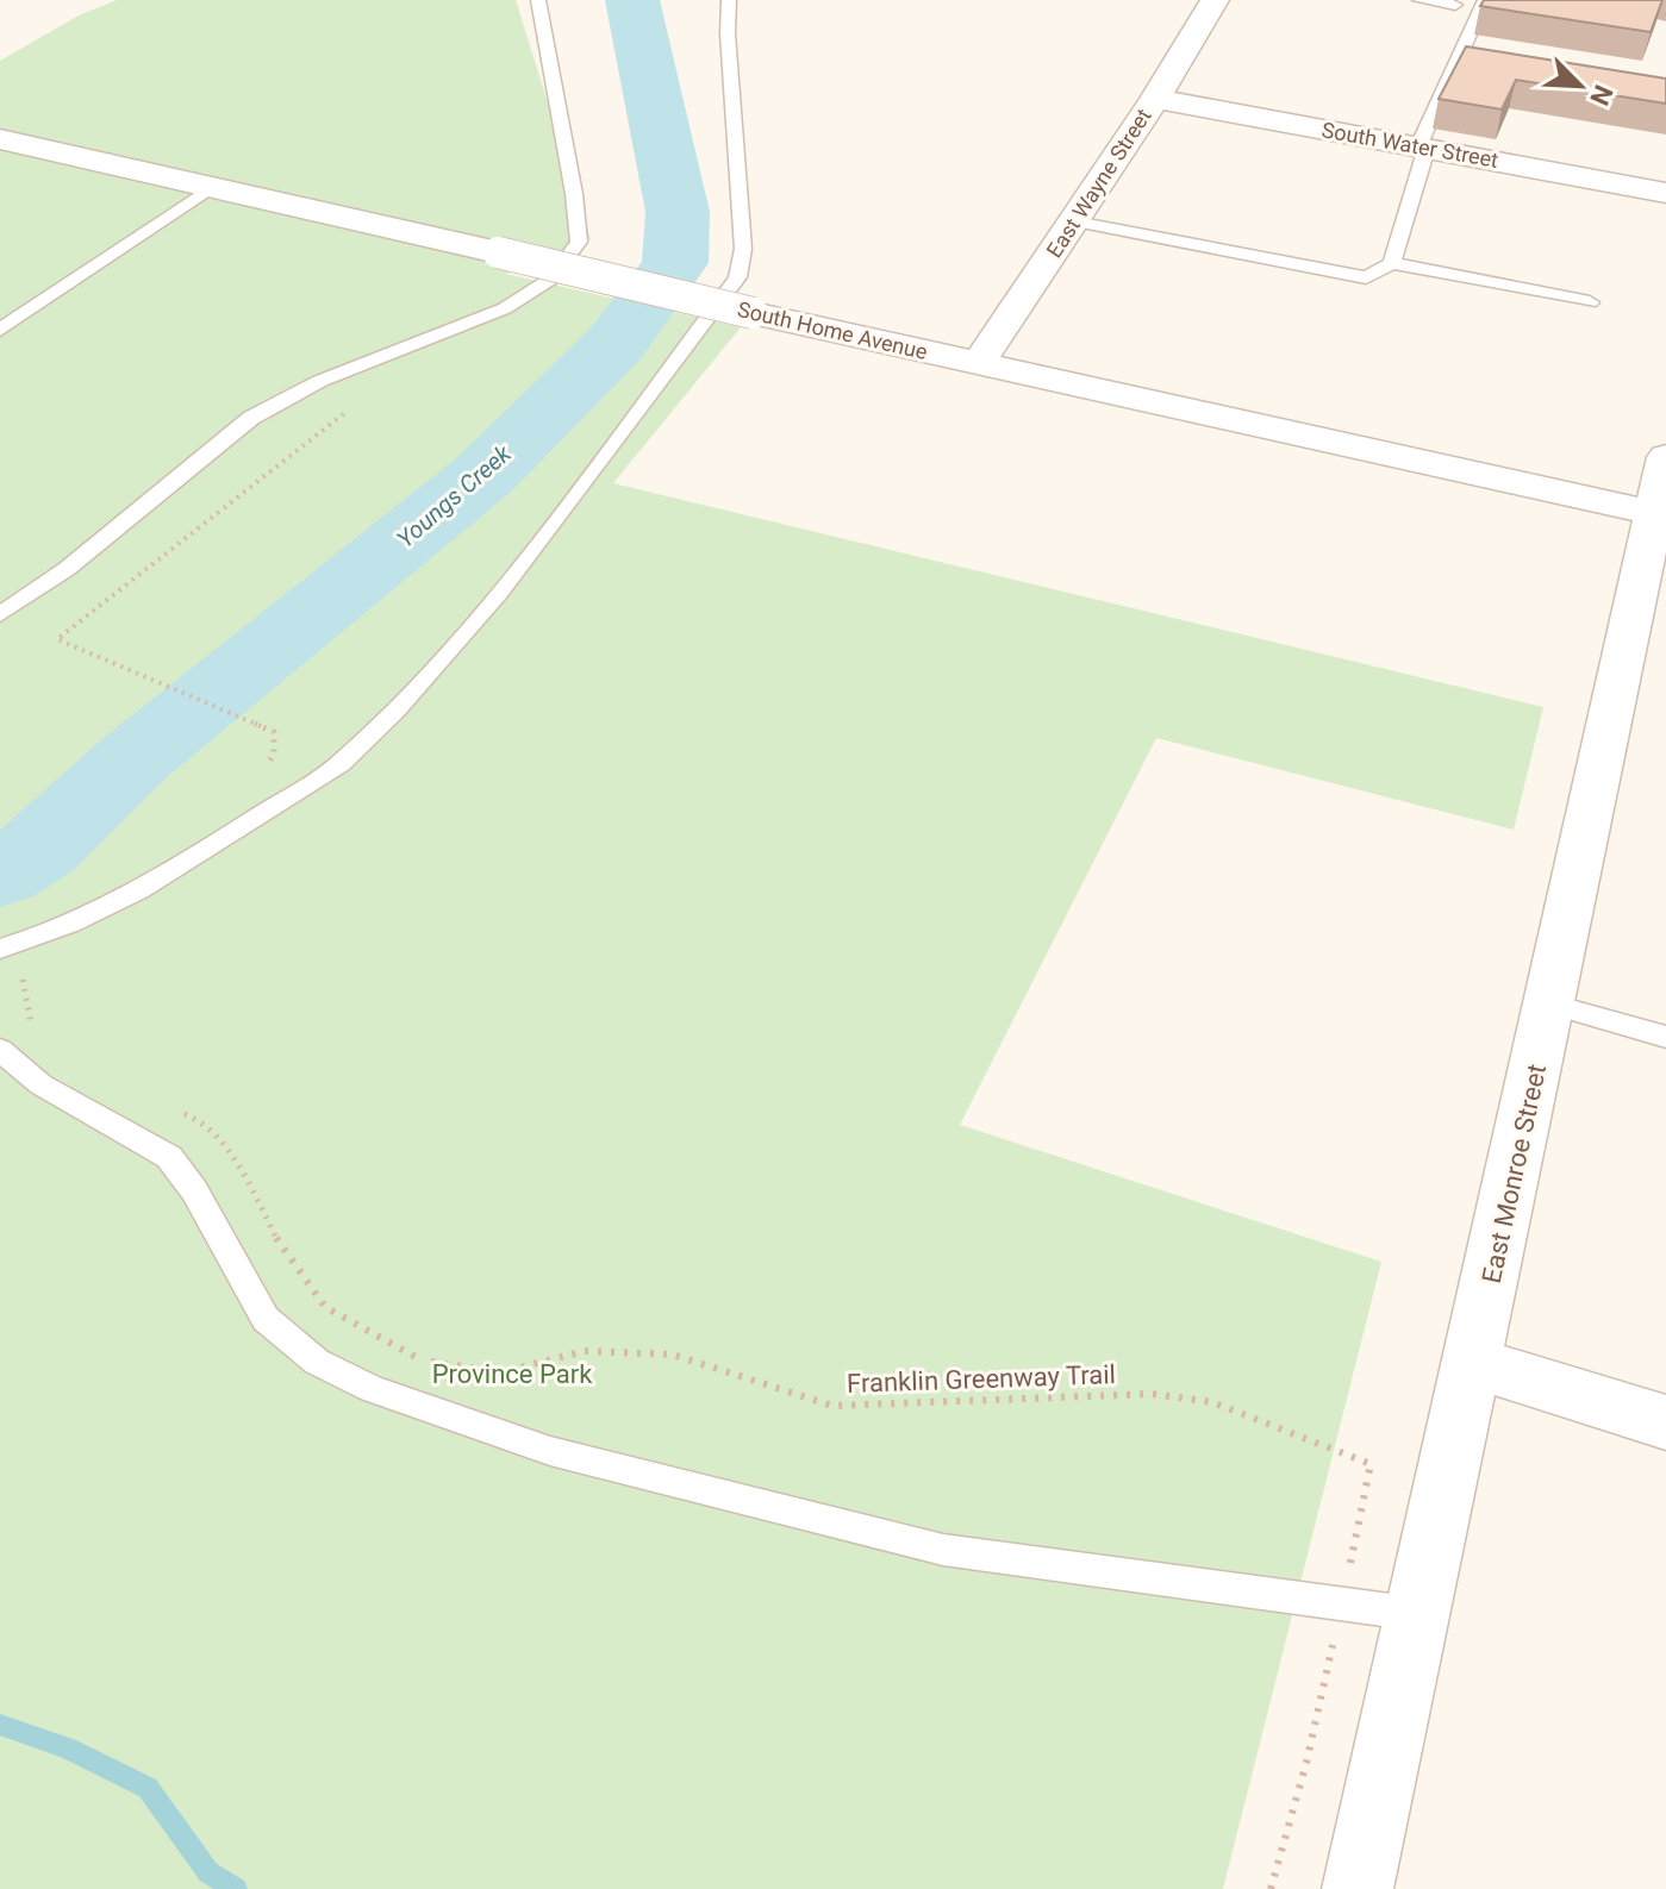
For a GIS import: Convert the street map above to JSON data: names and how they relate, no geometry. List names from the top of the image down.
{
  "streets": {
    "street": [
      "South Water Street",
      "East Wayne Street",
      "South Home Avenue",
      "East Monroe Street"
    ],
    "path": ["Franklin Greenway Trail"]
  },
  "crossings": [
    ["South Water Street", "East Wayne Street"],
    ["East Wayne Street", "South Home Avenue"],
    ["South Home Avenue", "East Monroe Street"]
  ],
  "water": ["Youngs Creek"],
  "parks": ["Province Park"],
  "north": "bottom right"
}
